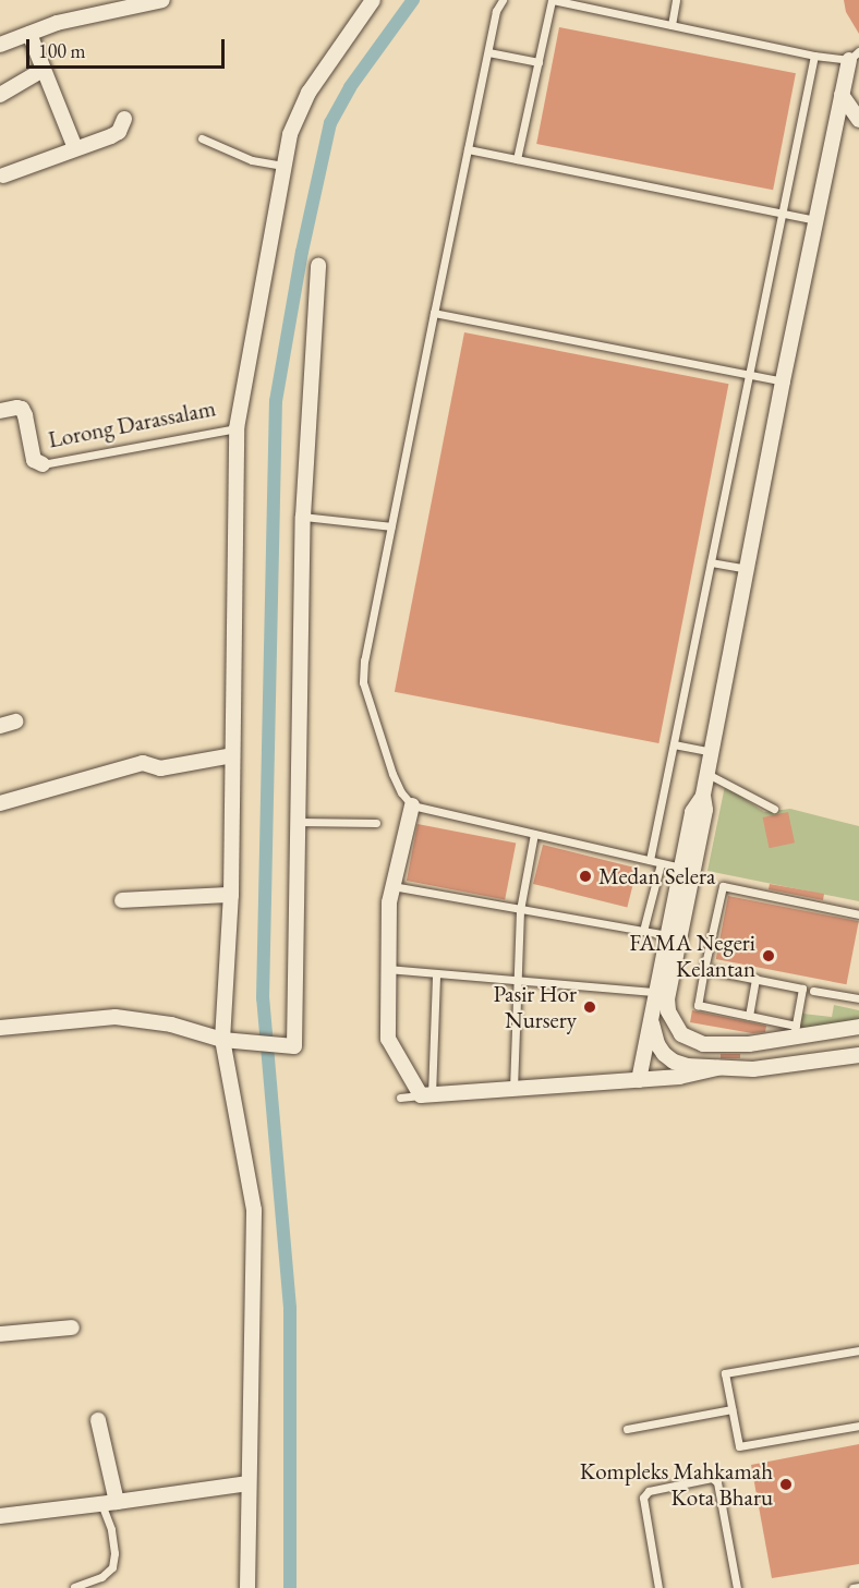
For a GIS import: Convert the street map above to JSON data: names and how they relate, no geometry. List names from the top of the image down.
{
  "streets": {
    "street": ["Lorong Darassalam"]
  },
  "places": [
    "Medan Selera",
    "FAMA Negeri Kelantan",
    "Pasir Hor Nursery",
    "Kompleks Mahkamah Kota Bharu"
  ],
  "scale_bar": "100 m"
}
